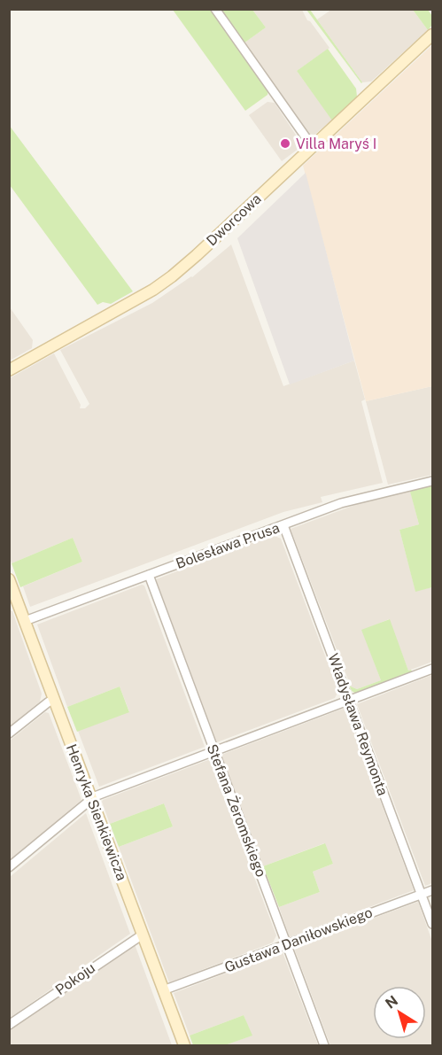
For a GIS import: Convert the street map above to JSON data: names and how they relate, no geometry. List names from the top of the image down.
{
  "streets": {
    "street": [
      "Dworcowa",
      "Bolesława Prusa",
      "Władysława Reymonta",
      "Stefana Żeromskiego",
      "Henryka Sienkiewicza",
      "Gustawa Daniłowskiego",
      "Pokoju"
    ]
  },
  "crossings": [
    ["Bolesława Prusa", "Władysława Reymonta"],
    ["Bolesława Prusa", "Stefana Żeromskiego"],
    ["Bolesława Prusa", "Henryka Sienkiewicza"],
    ["Władysława Reymonta", "Gustawa Daniłowskiego"],
    ["Stefana Żeromskiego", "Gustawa Daniłowskiego"],
    ["Henryka Sienkiewicza", "Gustawa Daniłowskiego"],
    ["Henryka Sienkiewicza", "Pokoju"]
  ],
  "places": ["Villa Maryś I"],
  "north": "top left"
}
